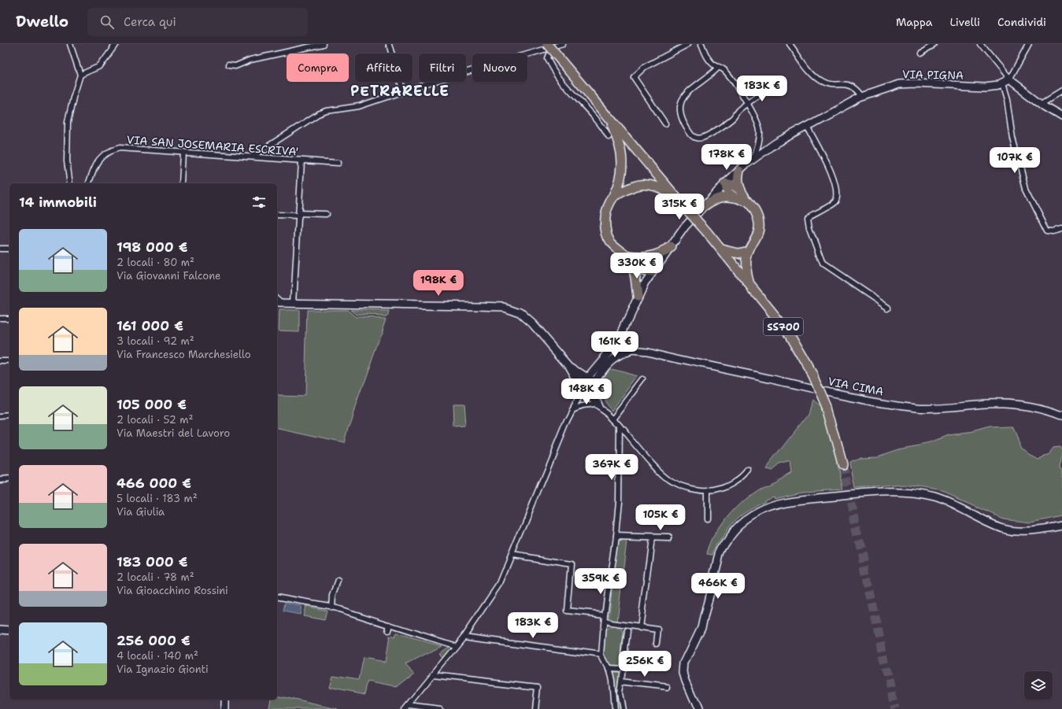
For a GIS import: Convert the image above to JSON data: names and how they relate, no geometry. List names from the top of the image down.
{
  "streets": {
    "highway": ["SS700"],
    "street": ["VIA PIGNA", "VIA SAN JOSEMARIA ESCRIVA'", "VIA CIMA"]
  },
  "crossings": [
    ["VIA PIGNA", "SS700"],
    ["VIA PIGNA", "VIA CIMA"]
  ],
  "districts": ["PETRARELLE"],
  "page": {
    "header": "Dwello",
    "search": "Cerca qui",
    "nav": ["Mappa", "Livelli", "Condividi"],
    "chip": [
      "Compra",
      "Affitta",
      "Filtri",
      "Nuovo"
    ],
    "price": [
      "183K €",
      "178K €",
      "107K €",
      "315K €",
      "330K €",
      "198K €",
      "161K €",
      "148K €",
      "367K €",
      "105K €",
      "359K €",
      "466K €",
      "183K €",
      "256K €"
    ],
    "heading": "14 immobili",
    "list": [
      {
        "name": "198 000 €",
        "note": "2 locali · 80 m² · Via Giovanni Falcone"
      },
      {
        "name": "161 000 €",
        "note": "3 locali · 92 m² · Via Francesco Marchesiello"
      },
      {
        "name": "105 000 €",
        "note": "2 locali · 52 m² · Via Maestri del Lavoro"
      },
      {
        "name": "466 000 €",
        "note": "5 locali · 183 m² · Via Giulia"
      },
      {
        "name": "183 000 €",
        "note": "2 locali · 78 m² · Via Gioacchino Rossini"
      },
      {
        "name": "256 000 €",
        "note": "4 locali · 140 m² · Via Ignazio Gionti"
      }
    ]
  }
}
